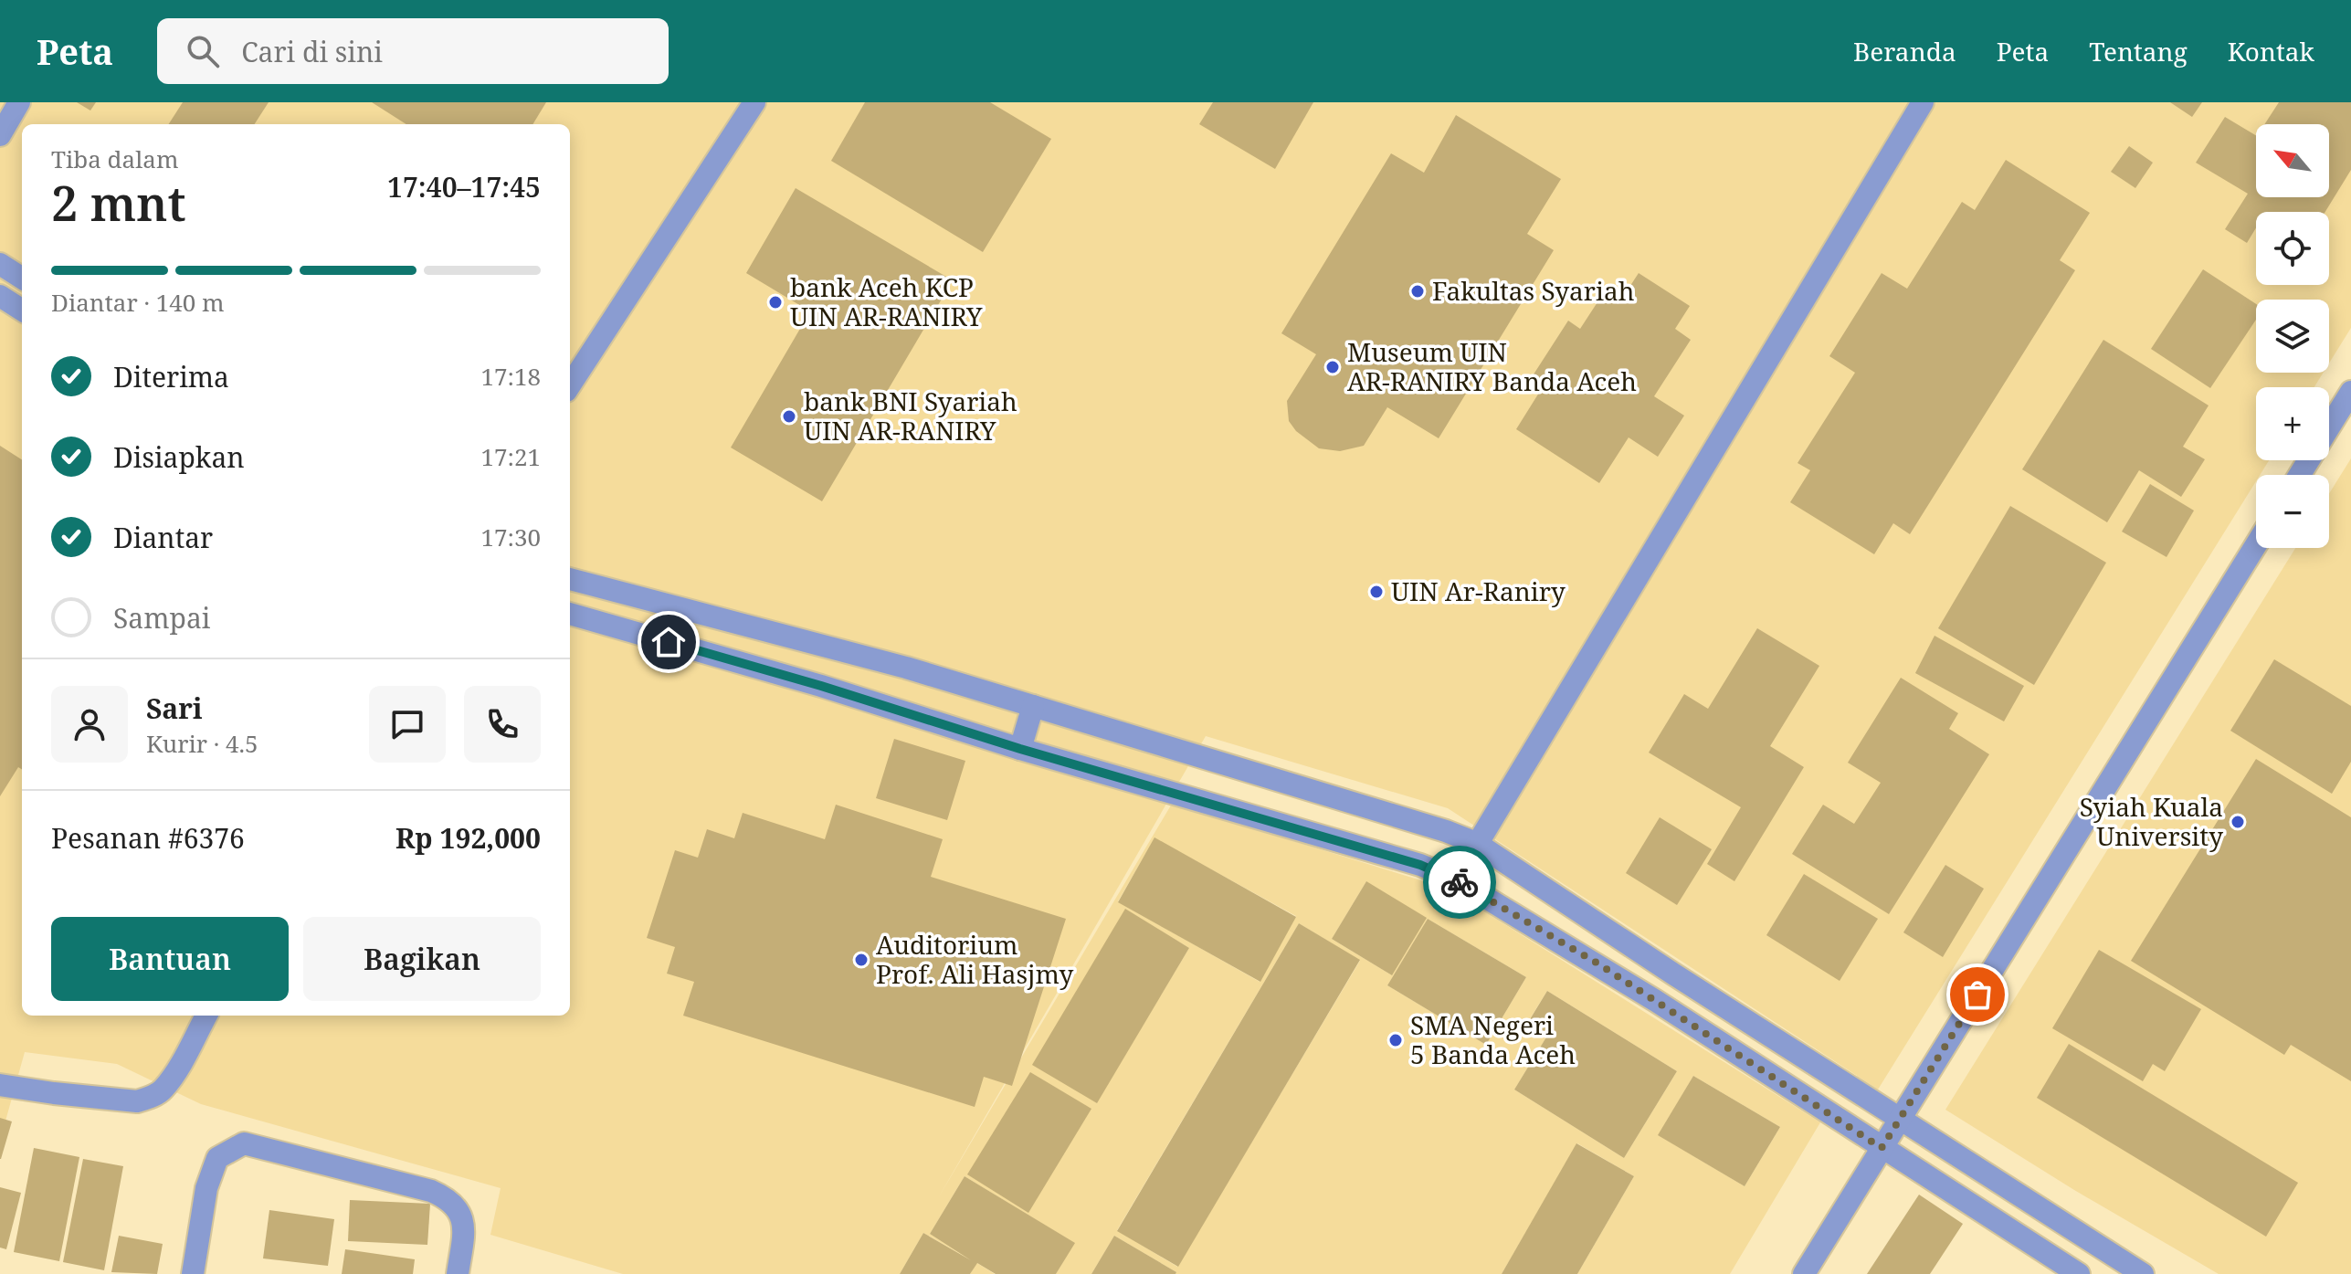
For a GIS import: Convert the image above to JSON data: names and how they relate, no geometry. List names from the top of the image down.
{
  "places": [
    "Fakultas Syariah",
    "bank Aceh KCP UIN AR-RANIRY",
    "Museum UIN AR-RANIRY Banda Aceh",
    "bank BNI Syariah UIN AR-RANIRY",
    "UIN Ar-Raniry",
    "Syiah Kuala University",
    "Auditorium Prof. Ali Hasjmy",
    "SMA Negeri 5 Banda Aceh"
  ],
  "north": "top left",
  "page": {
    "header": "Peta",
    "search": "Cari di sini",
    "nav": [
      "Beranda",
      "Peta",
      "Tentang",
      "Kontak"
    ],
    "map_buttons": ["+", "−"],
    "heading": ["2 mnt", "Tiba dalam", "17:40–17:45"],
    "panel": [
      "Sari",
      "Kurir · 4.5",
      "Pesanan #6376",
      "Rp 192,000"
    ],
    "bar": "Diantar · 140 m",
    "list": [
      ["Diterima", "17:18"],
      ["Disiapkan", "17:21"],
      ["Diantar", "17:30"],
      "Sampai"
    ],
    "buttons": ["Bantuan", "Bagikan"]
  }
}
